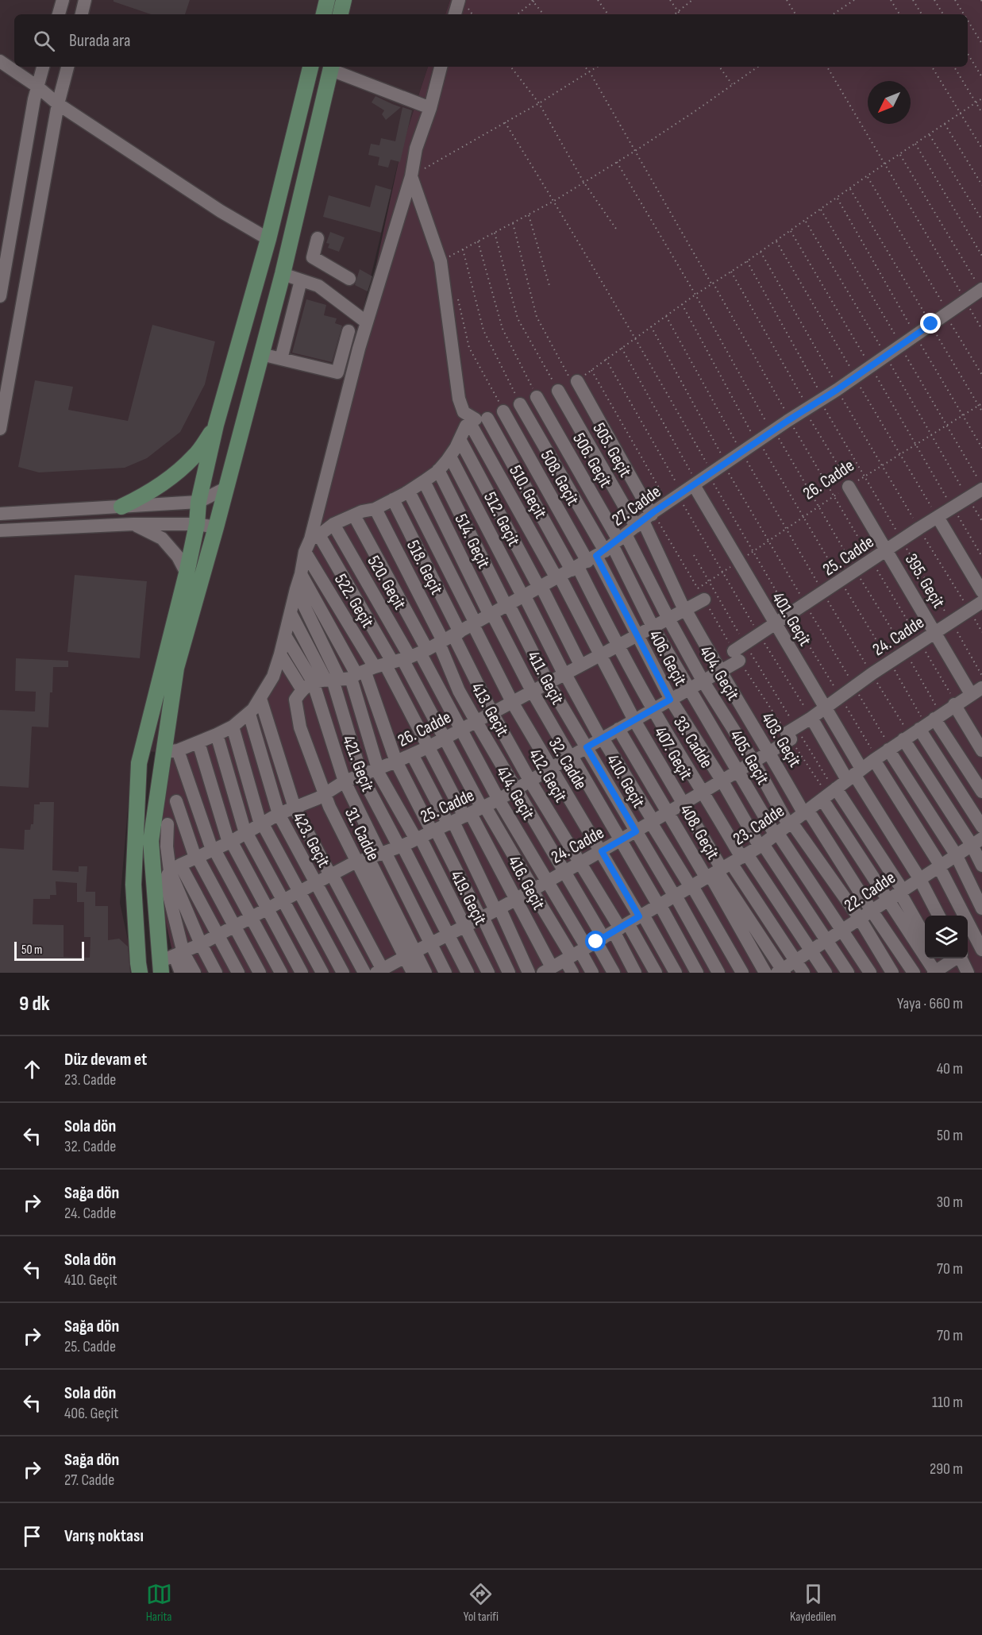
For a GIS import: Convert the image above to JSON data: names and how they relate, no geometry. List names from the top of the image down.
{
  "streets": {
    "street": [
      "505. Geçit",
      "506. Geçit",
      "508. Geçit",
      "26. Cadde",
      "510. Geçit",
      "27. Cadde",
      "512. Geçit",
      "514. Geçit",
      "25. Cadde",
      "518. Geçit",
      "395. Geçit",
      "520. Geçit",
      "522. Geçit",
      "401. Geçit",
      "24. Cadde",
      "406. Geçit",
      "404. Geçit",
      "411. Geçit",
      "413. Geçit",
      "403. Geçit",
      "33. Cadde",
      "407. Geçit",
      "405. Geçit",
      "421. Geçit",
      "32. Cadde",
      "412. Geçit",
      "410. Geçit",
      "414. Geçit",
      "23. Cadde",
      "408. Geçit",
      "31. Cadde",
      "423. Geçit",
      "416. Geçit",
      "22. Cadde",
      "419. Geçit"
    ]
  },
  "crossings": [
    ["505. Geçit", "506. Geçit"],
    ["505. Geçit", "508. Geçit"],
    ["505. Geçit", "27. Cadde"],
    ["505. Geçit", "406. Geçit"],
    ["505. Geçit", "404. Geçit"],
    ["505. Geçit", "403. Geçit"],
    ["505. Geçit", "33. Cadde"],
    ["505. Geçit", "405. Geçit"],
    ["506. Geçit", "508. Geçit"],
    ["506. Geçit", "27. Cadde"],
    ["506. Geçit", "406. Geçit"],
    ["506. Geçit", "404. Geçit"],
    ["506. Geçit", "403. Geçit"],
    ["506. Geçit", "33. Cadde"],
    ["506. Geçit", "405. Geçit"],
    ["508. Geçit", "27. Cadde"],
    ["508. Geçit", "406. Geçit"],
    ["508. Geçit", "404. Geçit"],
    ["508. Geçit", "403. Geçit"],
    ["508. Geçit", "33. Cadde"],
    ["508. Geçit", "405. Geçit"],
    ["26. Cadde", "512. Geçit"],
    ["26. Cadde", "395. Geçit"],
    ["26. Cadde", "401. Geçit"],
    ["26. Cadde", "406. Geçit"],
    ["26. Cadde", "404. Geçit"],
    ["26. Cadde", "411. Geçit"],
    ["26. Cadde", "413. Geçit"],
    ["26. Cadde", "403. Geçit"],
    ["26. Cadde", "33. Cadde"],
    ["26. Cadde", "407. Geçit"],
    ["26. Cadde", "405. Geçit"],
    ["26. Cadde", "421. Geçit"],
    ["26. Cadde", "32. Cadde"],
    ["26. Cadde", "412. Geçit"],
    ["26. Cadde", "410. Geçit"],
    ["26. Cadde", "414. Geçit"],
    ["26. Cadde", "31. Cadde"],
    ["26. Cadde", "423. Geçit"],
    ["26. Cadde", "416. Geçit"],
    ["26. Cadde", "419. Geçit"],
    ["510. Geçit", "27. Cadde"],
    ["510. Geçit", "407. Geçit"],
    ["27. Cadde", "512. Geçit"],
    ["27. Cadde", "514. Geçit"],
    ["27. Cadde", "518. Geçit"],
    ["27. Cadde", "520. Geçit"],
    ["27. Cadde", "522. Geçit"],
    ["27. Cadde", "401. Geçit"],
    ["27. Cadde", "406. Geçit"],
    ["27. Cadde", "404. Geçit"],
    ["27. Cadde", "411. Geçit"],
    ["27. Cadde", "413. Geçit"],
    ["27. Cadde", "403. Geçit"],
    ["27. Cadde", "33. Cadde"],
    ["27. Cadde", "407. Geçit"],
    ["27. Cadde", "405. Geçit"],
    ["27. Cadde", "421. Geçit"],
    ["27. Cadde", "32. Cadde"],
    ["27. Cadde", "412. Geçit"],
    ["27. Cadde", "410. Geçit"],
    ["27. Cadde", "414. Geçit"],
    ["27. Cadde", "31. Cadde"],
    ["27. Cadde", "416. Geçit"],
    ["27. Cadde", "419. Geçit"],
    ["512. Geçit", "25. Cadde"],
    ["512. Geçit", "24. Cadde"],
    ["512. Geçit", "23. Cadde"],
    ["514. Geçit", "411. Geçit"],
    ["25. Cadde", "395. Geçit"],
    ["25. Cadde", "401. Geçit"],
    ["25. Cadde", "406. Geçit"],
    ["25. Cadde", "404. Geçit"],
    ["25. Cadde", "411. Geçit"],
    ["25. Cadde", "413. Geçit"],
    ["25. Cadde", "403. Geçit"],
    ["25. Cadde", "33. Cadde"],
    ["25. Cadde", "407. Geçit"],
    ["25. Cadde", "405. Geçit"],
    ["25. Cadde", "421. Geçit"],
    ["25. Cadde", "32. Cadde"],
    ["25. Cadde", "412. Geçit"],
    ["25. Cadde", "410. Geçit"],
    ["25. Cadde", "414. Geçit"],
    ["25. Cadde", "408. Geçit"],
    ["25. Cadde", "31. Cadde"],
    ["25. Cadde", "423. Geçit"],
    ["25. Cadde", "416. Geçit"],
    ["25. Cadde", "419. Geçit"],
    ["518. Geçit", "520. Geçit"],
    ["518. Geçit", "522. Geçit"],
    ["518. Geçit", "413. Geçit"],
    ["518. Geçit", "421. Geçit"],
    ["518. Geçit", "412. Geçit"],
    ["518. Geçit", "414. Geçit"],
    ["518. Geçit", "31. Cadde"],
    ["518. Geçit", "416. Geçit"],
    ["518. Geçit", "419. Geçit"],
    ["395. Geçit", "24. Cadde"],
    ["395. Geçit", "23. Cadde"],
    ["520. Geçit", "522. Geçit"],
    ["520. Geçit", "413. Geçit"],
    ["520. Geçit", "421. Geçit"],
    ["520. Geçit", "412. Geçit"],
    ["520. Geçit", "414. Geçit"],
    ["520. Geçit", "31. Cadde"],
    ["520. Geçit", "416. Geçit"],
    ["520. Geçit", "419. Geçit"],
    ["522. Geçit", "413. Geçit"],
    ["522. Geçit", "421. Geçit"],
    ["522. Geçit", "412. Geçit"],
    ["522. Geçit", "414. Geçit"],
    ["522. Geçit", "31. Cadde"],
    ["522. Geçit", "416. Geçit"],
    ["522. Geçit", "419. Geçit"],
    ["401. Geçit", "24. Cadde"],
    ["401. Geçit", "23. Cadde"],
    ["24. Cadde", "406. Geçit"],
    ["24. Cadde", "404. Geçit"],
    ["24. Cadde", "411. Geçit"],
    ["24. Cadde", "413. Geçit"],
    ["24. Cadde", "403. Geçit"],
    ["24. Cadde", "33. Cadde"],
    ["24. Cadde", "407. Geçit"],
    ["24. Cadde", "405. Geçit"],
    ["24. Cadde", "421. Geçit"],
    ["24. Cadde", "32. Cadde"],
    ["24. Cadde", "412. Geçit"],
    ["24. Cadde", "410. Geçit"],
    ["24. Cadde", "414. Geçit"],
    ["24. Cadde", "408. Geçit"],
    ["24. Cadde", "31. Cadde"],
    ["24. Cadde", "416. Geçit"],
    ["24. Cadde", "419. Geçit"],
    ["406. Geçit", "404. Geçit"],
    ["406. Geçit", "403. Geçit"],
    ["406. Geçit", "33. Cadde"],
    ["406. Geçit", "405. Geçit"],
    ["406. Geçit", "23. Cadde"],
    ["406. Geçit", "22. Cadde"],
    ["404. Geçit", "403. Geçit"],
    ["404. Geçit", "33. Cadde"],
    ["404. Geçit", "405. Geçit"],
    ["404. Geçit", "23. Cadde"],
    ["411. Geçit", "23. Cadde"],
    ["413. Geçit", "421. Geçit"],
    ["413. Geçit", "32. Cadde"],
    ["413. Geçit", "412. Geçit"],
    ["413. Geçit", "414. Geçit"],
    ["413. Geçit", "23. Cadde"],
    ["413. Geçit", "31. Cadde"],
    ["413. Geçit", "416. Geçit"],
    ["413. Geçit", "419. Geçit"],
    ["403. Geçit", "33. Cadde"],
    ["403. Geçit", "405. Geçit"],
    ["403. Geçit", "23. Cadde"],
    ["403. Geçit", "22. Cadde"],
    ["33. Cadde", "407. Geçit"],
    ["33. Cadde", "405. Geçit"],
    ["33. Cadde", "23. Cadde"],
    ["33. Cadde", "408. Geçit"],
    ["407. Geçit", "23. Cadde"],
    ["407. Geçit", "408. Geçit"],
    ["405. Geçit", "23. Cadde"],
    ["421. Geçit", "412. Geçit"],
    ["421. Geçit", "414. Geçit"],
    ["421. Geçit", "31. Cadde"],
    ["421. Geçit", "416. Geçit"],
    ["421. Geçit", "419. Geçit"],
    ["32. Cadde", "412. Geçit"],
    ["32. Cadde", "414. Geçit"],
    ["32. Cadde", "23. Cadde"],
    ["412. Geçit", "414. Geçit"],
    ["412. Geçit", "23. Cadde"],
    ["412. Geçit", "31. Cadde"],
    ["412. Geçit", "416. Geçit"],
    ["412. Geçit", "419. Geçit"],
    ["410. Geçit", "23. Cadde"],
    ["414. Geçit", "23. Cadde"],
    ["414. Geçit", "31. Cadde"],
    ["414. Geçit", "416. Geçit"],
    ["414. Geçit", "419. Geçit"],
    ["23. Cadde", "408. Geçit"],
    ["23. Cadde", "416. Geçit"],
    ["31. Cadde", "416. Geçit"],
    ["31. Cadde", "419. Geçit"],
    ["416. Geçit", "419. Geçit"]
  ],
  "scale_bar": "50 m",
  "north": "bottom left",
  "page": {
    "search": "Burada ara",
    "scale": "50 m",
    "heading": ["9 dk", "Yaya · 660 m"],
    "list": [
      ["Düz devam et", "23. Cadde", "40 m"],
      ["Sola dön", "32. Cadde", "50 m"],
      ["Sağa dön", "24. Cadde", "30 m"],
      ["Sola dön", "410. Geçit", "70 m"],
      ["Sağa dön", "25. Cadde", "70 m"],
      ["Sola dön", "406. Geçit", "110 m"],
      ["Sağa dön", "27. Cadde", "290 m"],
      "Varış noktası"
    ],
    "nav": ["Harita", "Yol tarifi", "Kaydedilen"]
  }
}
